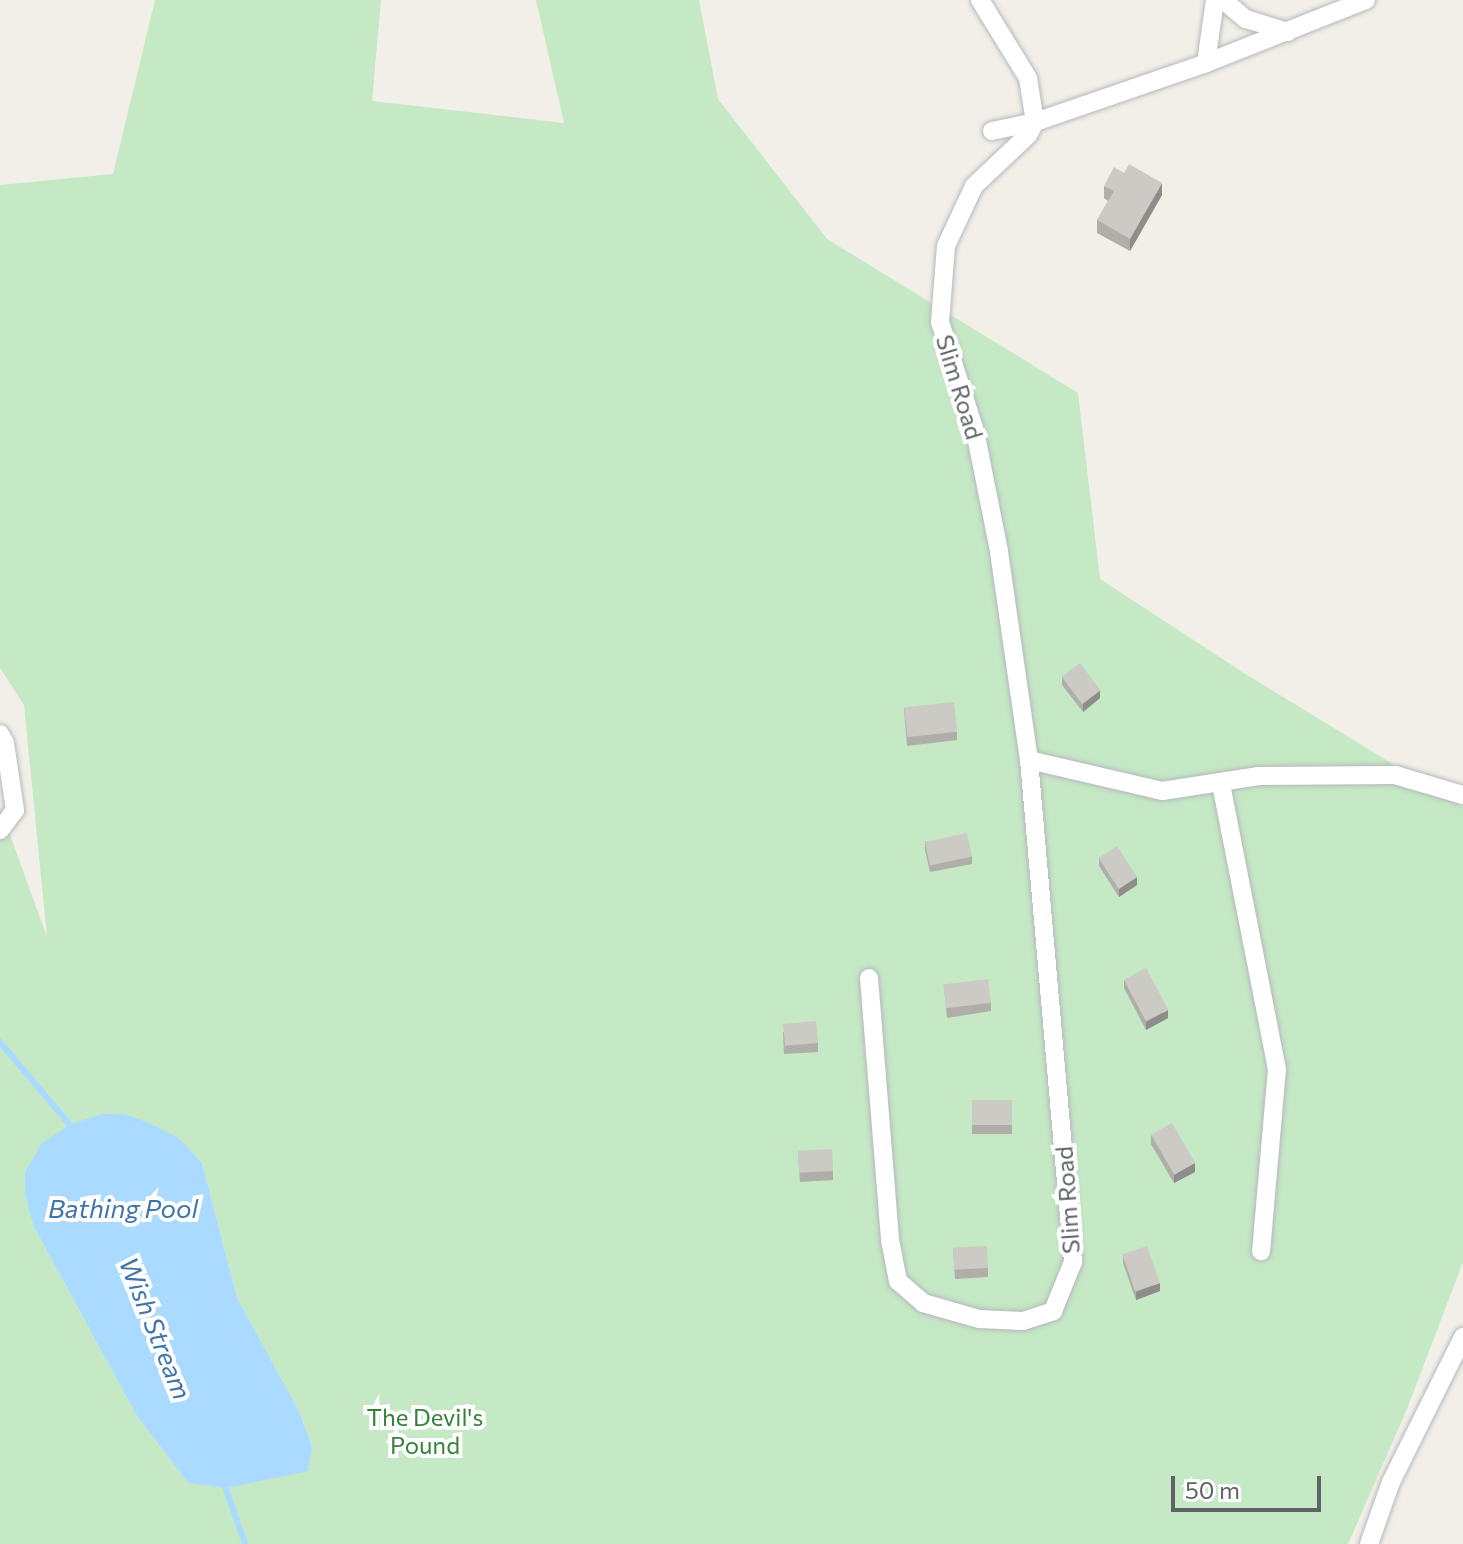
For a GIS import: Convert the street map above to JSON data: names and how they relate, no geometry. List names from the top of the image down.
{
  "streets": {
    "street": ["Slim Road"]
  },
  "water": ["Bathing Pool", "Wish Stream"],
  "parks": ["The Devil's Pound"],
  "scale_bar": "50 m"
}
